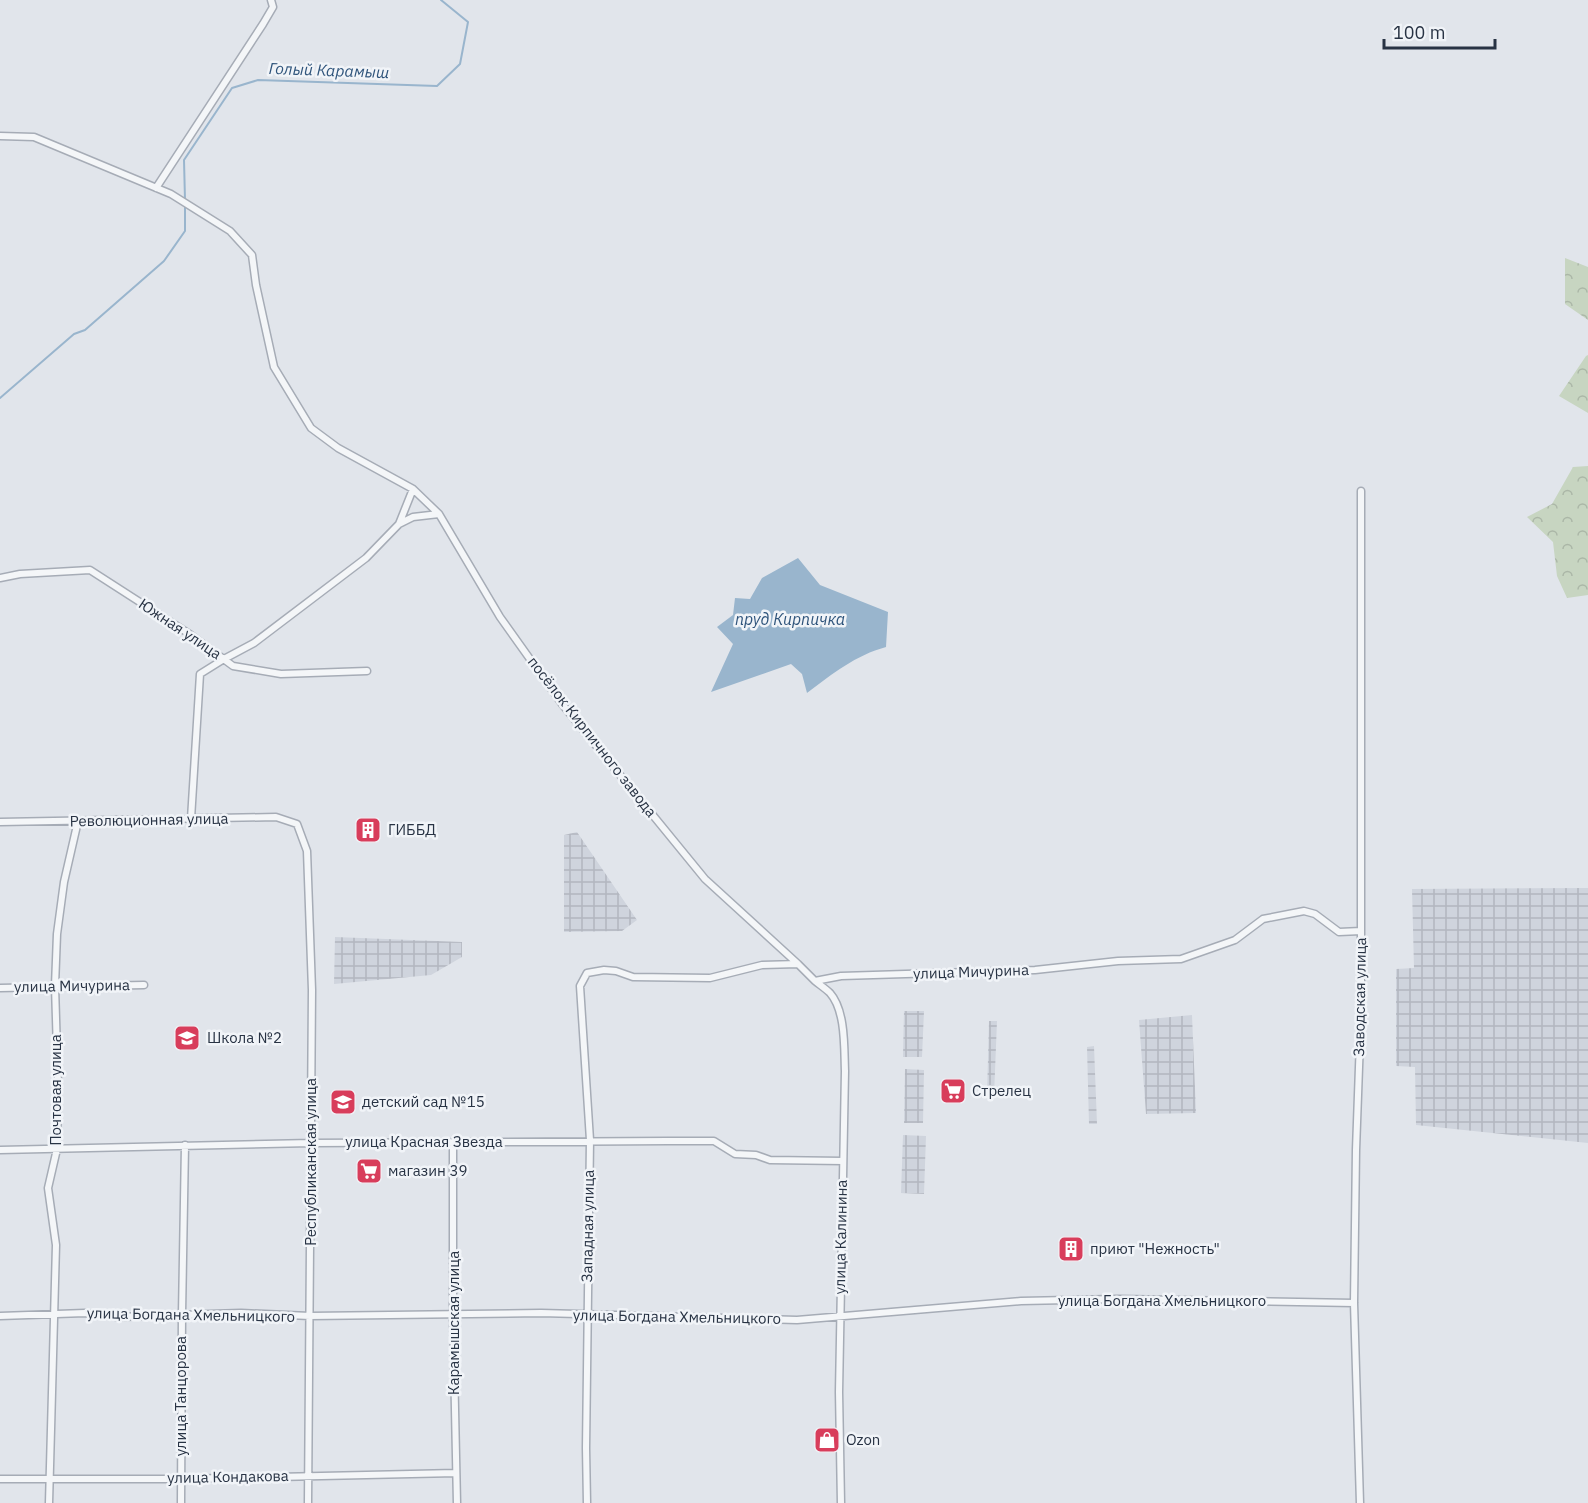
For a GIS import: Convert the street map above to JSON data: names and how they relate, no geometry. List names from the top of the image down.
{
  "streets": {
    "street": [
      "Южная улица",
      "посёлок Кирпичного завода",
      "Революционная улица",
      "улица Мичурина",
      "Заводская улица",
      "Почтовая улица",
      "улица Красная Звезда",
      "Республиканская улица",
      "Западная улица",
      "улица Калинина",
      "улица Богдана Хмельницкого",
      "Карамышская улица",
      "улица Танцорова",
      "улица Кондакова"
    ]
  },
  "crossings": [
    ["посёлок Кирпичного завода", "Западная улица"],
    ["Революционная улица", "Почтовая улица"],
    ["Революционная улица", "Республиканская улица"],
    ["улица Мичурина", "Заводская улица"],
    ["улица Мичурина", "Почтовая улица"],
    ["улица Мичурина", "улица Калинина"],
    ["Заводская улица", "улица Богдана Хмельницкого"],
    ["Почтовая улица", "улица Красная Звезда"],
    ["Почтовая улица", "улица Богдана Хмельницкого"],
    ["Почтовая улица", "улица Кондакова"],
    ["улица Красная Звезда", "Республиканская улица"],
    ["улица Красная Звезда", "Западная улица"],
    ["улица Красная Звезда", "улица Калинина"],
    ["улица Красная Звезда", "Карамышская улица"],
    ["улица Красная Звезда", "улица Танцорова"],
    ["Республиканская улица", "улица Богдана Хмельницкого"],
    ["Республиканская улица", "улица Кондакова"],
    ["Западная улица", "улица Богдана Хмельницкого"],
    ["улица Калинина", "улица Богдана Хмельницкого"],
    ["улица Богдана Хмельницкого", "Карамышская улица"],
    ["улица Богдана Хмельницкого", "улица Танцорова"],
    ["Карамышская улица", "улица Кондакова"],
    ["улица Танцорова", "улица Кондакова"]
  ],
  "water": ["Голый Карамыш", "пруд Кирпичка"],
  "places": {
    "building": ["ГИББД", "приют \"Нежность\""],
    "school or university": ["Школа №2", "детский сад №15"],
    "supermarket": ["Стрелец", "магазин 39"],
    "shop": ["Ozon"]
  },
  "scale_bar": "100 m"
}
